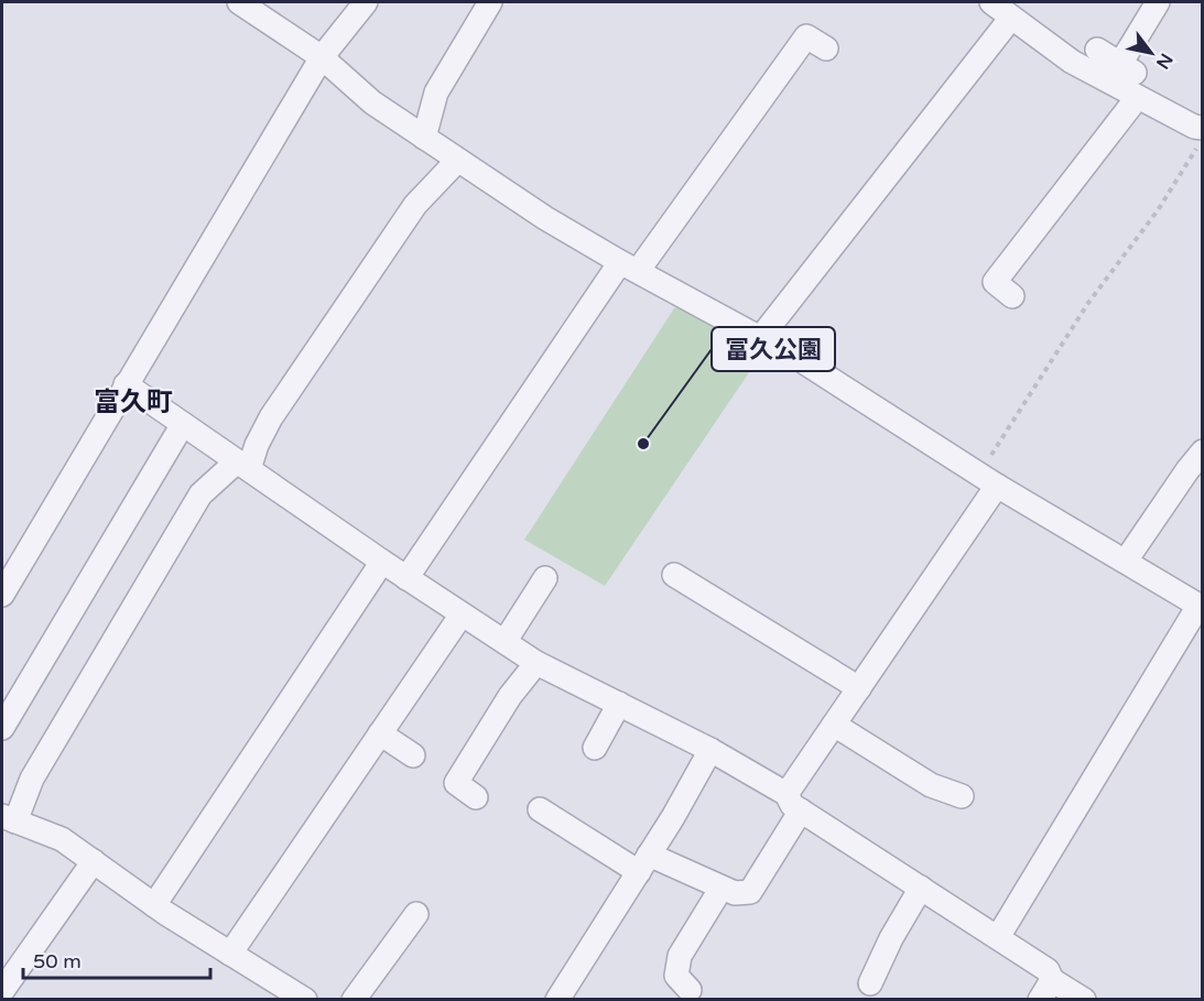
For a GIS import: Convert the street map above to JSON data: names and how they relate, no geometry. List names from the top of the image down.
{
  "districts": ["富久町"],
  "places": ["冨久公園"],
  "scale_bar": "50 m",
  "north": "bottom right"
}
